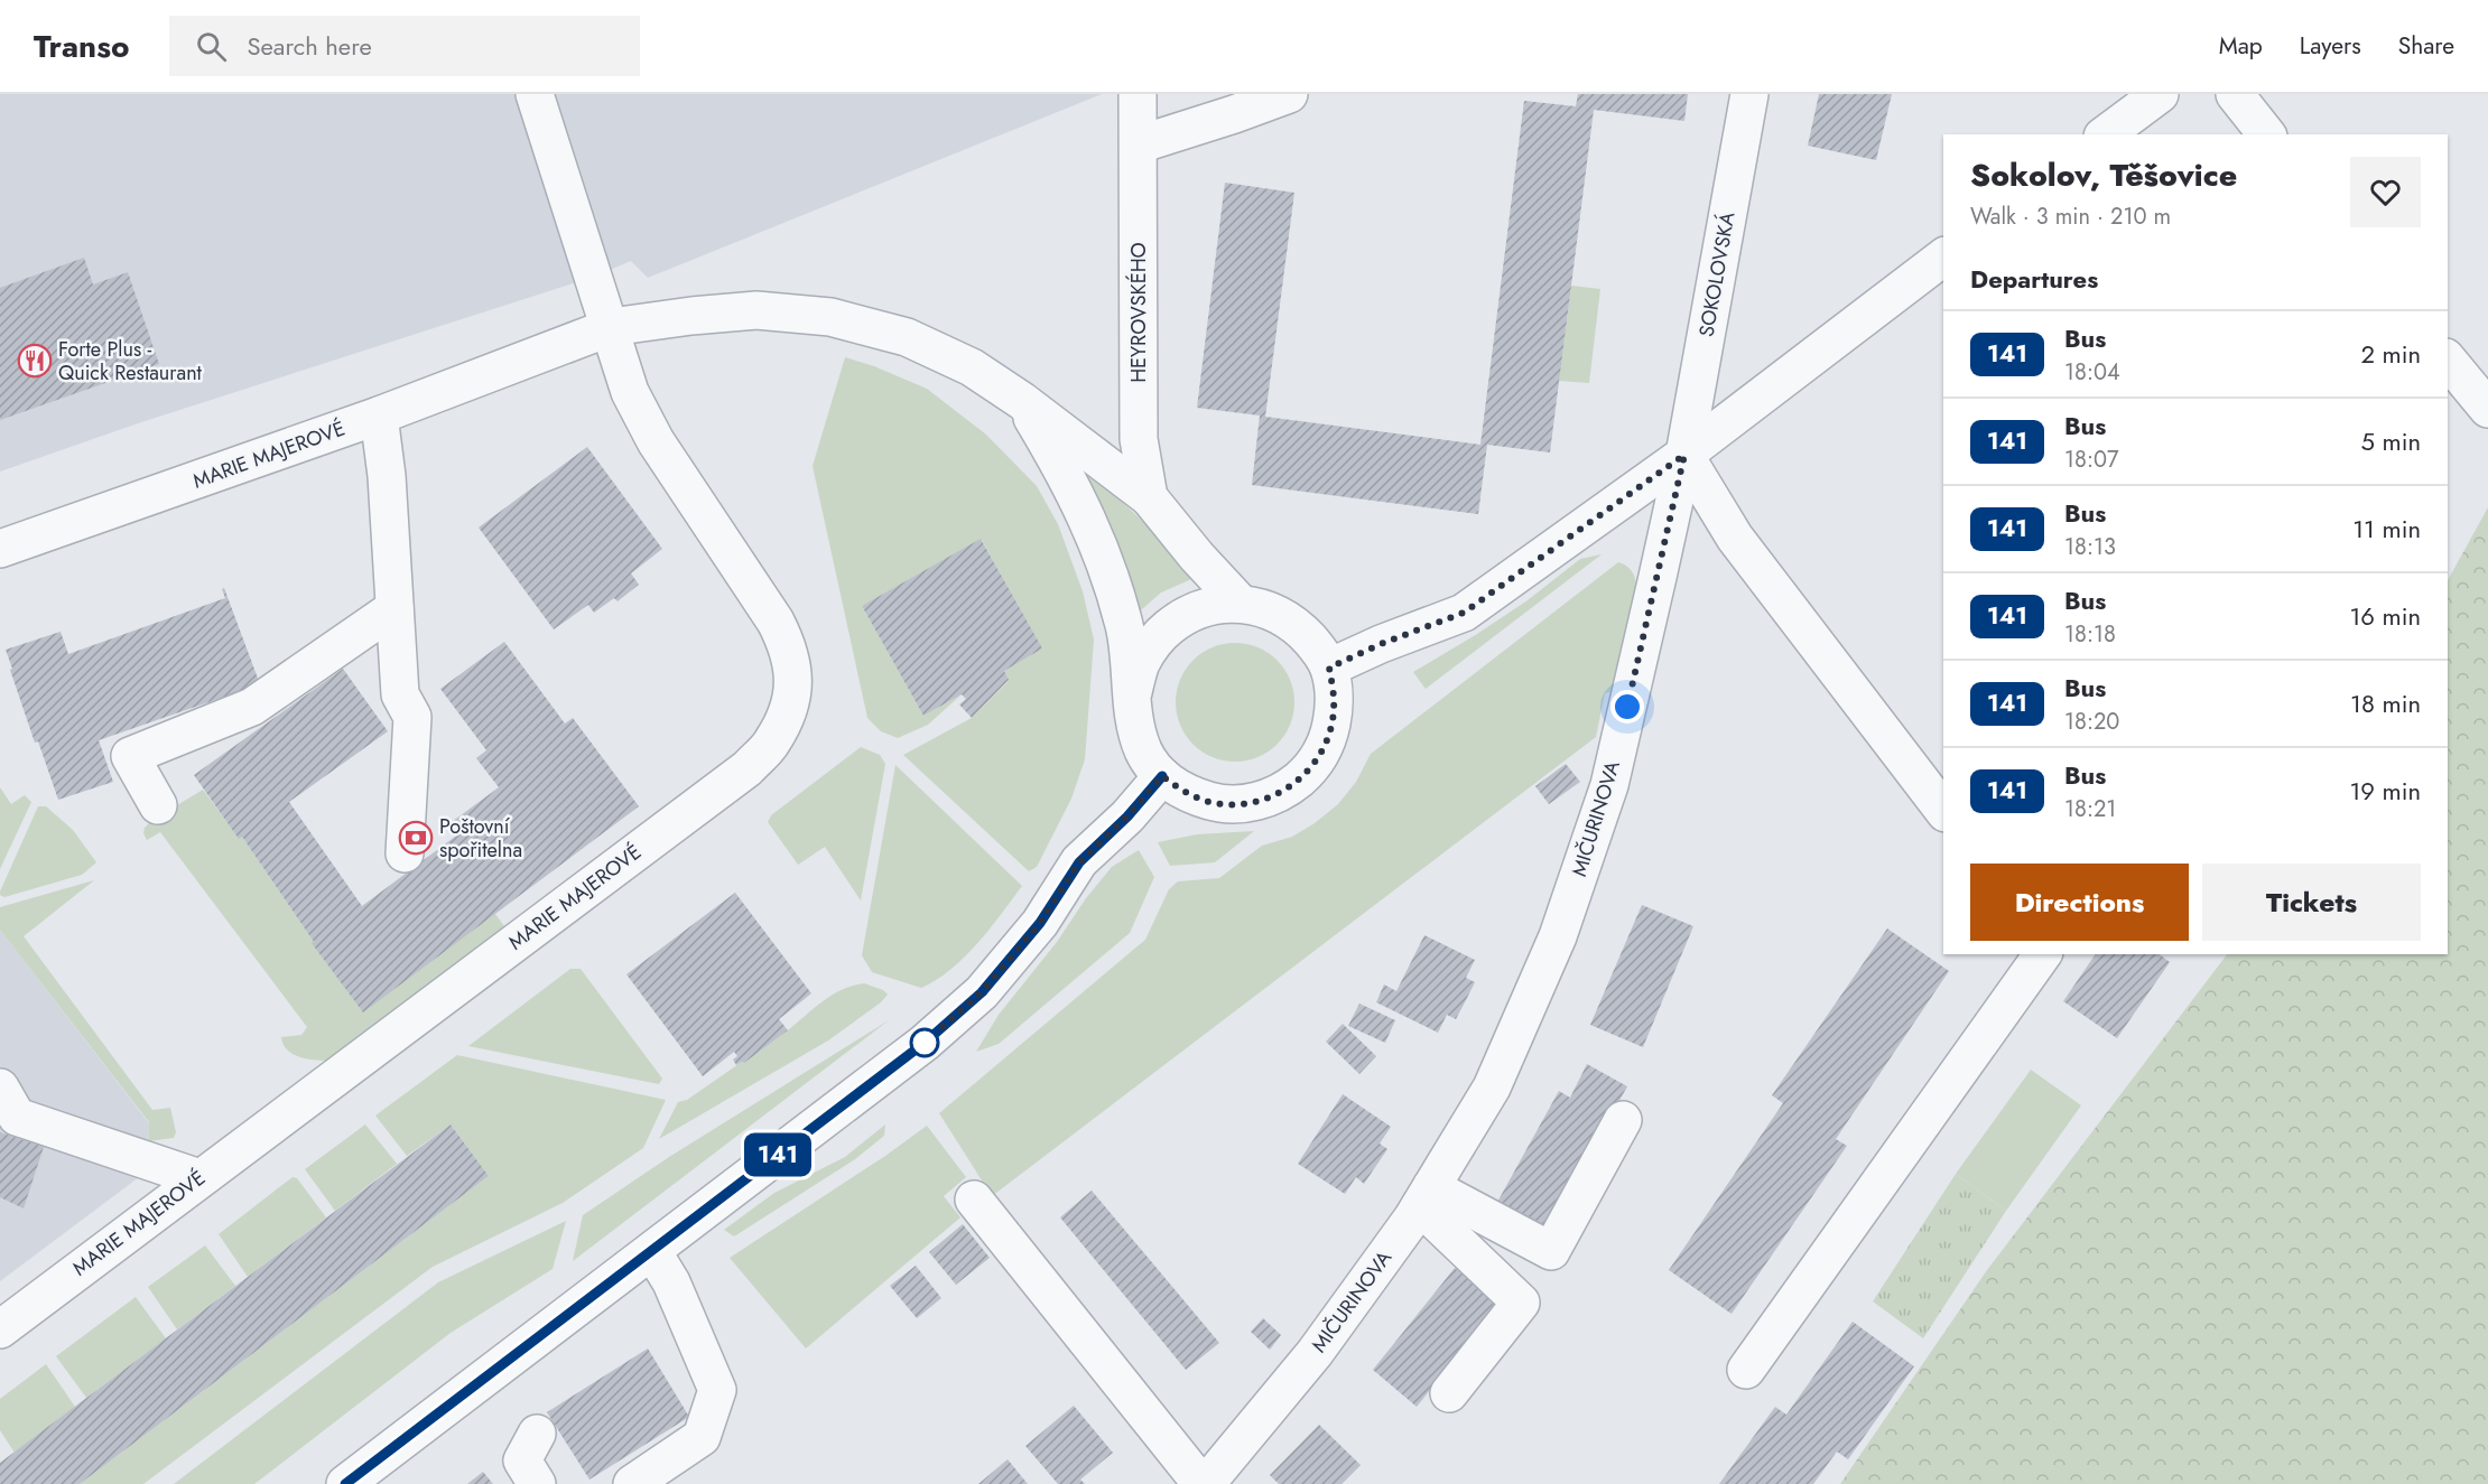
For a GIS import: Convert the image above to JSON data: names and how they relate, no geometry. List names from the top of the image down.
{
  "streets": {
    "street": [
      "SOKOLOVSKÁ",
      "HEYROVSKÉHO",
      "MARIE MAJEROVÉ",
      "MIČURINOVA"
    ]
  },
  "crossings": [
    ["SOKOLOVSKÁ", "MIČURINOVA"],
    ["HEYROVSKÉHO", "MARIE MAJEROVÉ"]
  ],
  "places": {
    "restaurant": ["Forte Plus - Quick Restaurant"],
    "bank": ["Poštovní spořitelna"]
  },
  "lines": ["bus line 141"],
  "page": {
    "header": "Transo",
    "search": "Search here",
    "nav": ["Map", "Layers", "Share"],
    "on_map": "141",
    "heading": [
      ["Sokolov, Těšovice", "Walk · 3 min · 210 m"],
      "Departures"
    ],
    "list": [
      {
        "mark": "141",
        "name": "Bus",
        "note": "18:04",
        "value": "2 min"
      },
      {
        "mark": "141",
        "name": "Bus",
        "note": "18:07",
        "value": "5 min"
      },
      {
        "mark": "141",
        "name": "Bus",
        "note": "18:13",
        "value": "11 min"
      },
      {
        "mark": "141",
        "name": "Bus",
        "note": "18:18",
        "value": "16 min"
      },
      {
        "mark": "141",
        "name": "Bus",
        "note": "18:20",
        "value": "18 min"
      },
      {
        "mark": "141",
        "name": "Bus",
        "note": "18:21",
        "value": "19 min"
      }
    ],
    "buttons": ["Directions", "Tickets"]
  }
}
